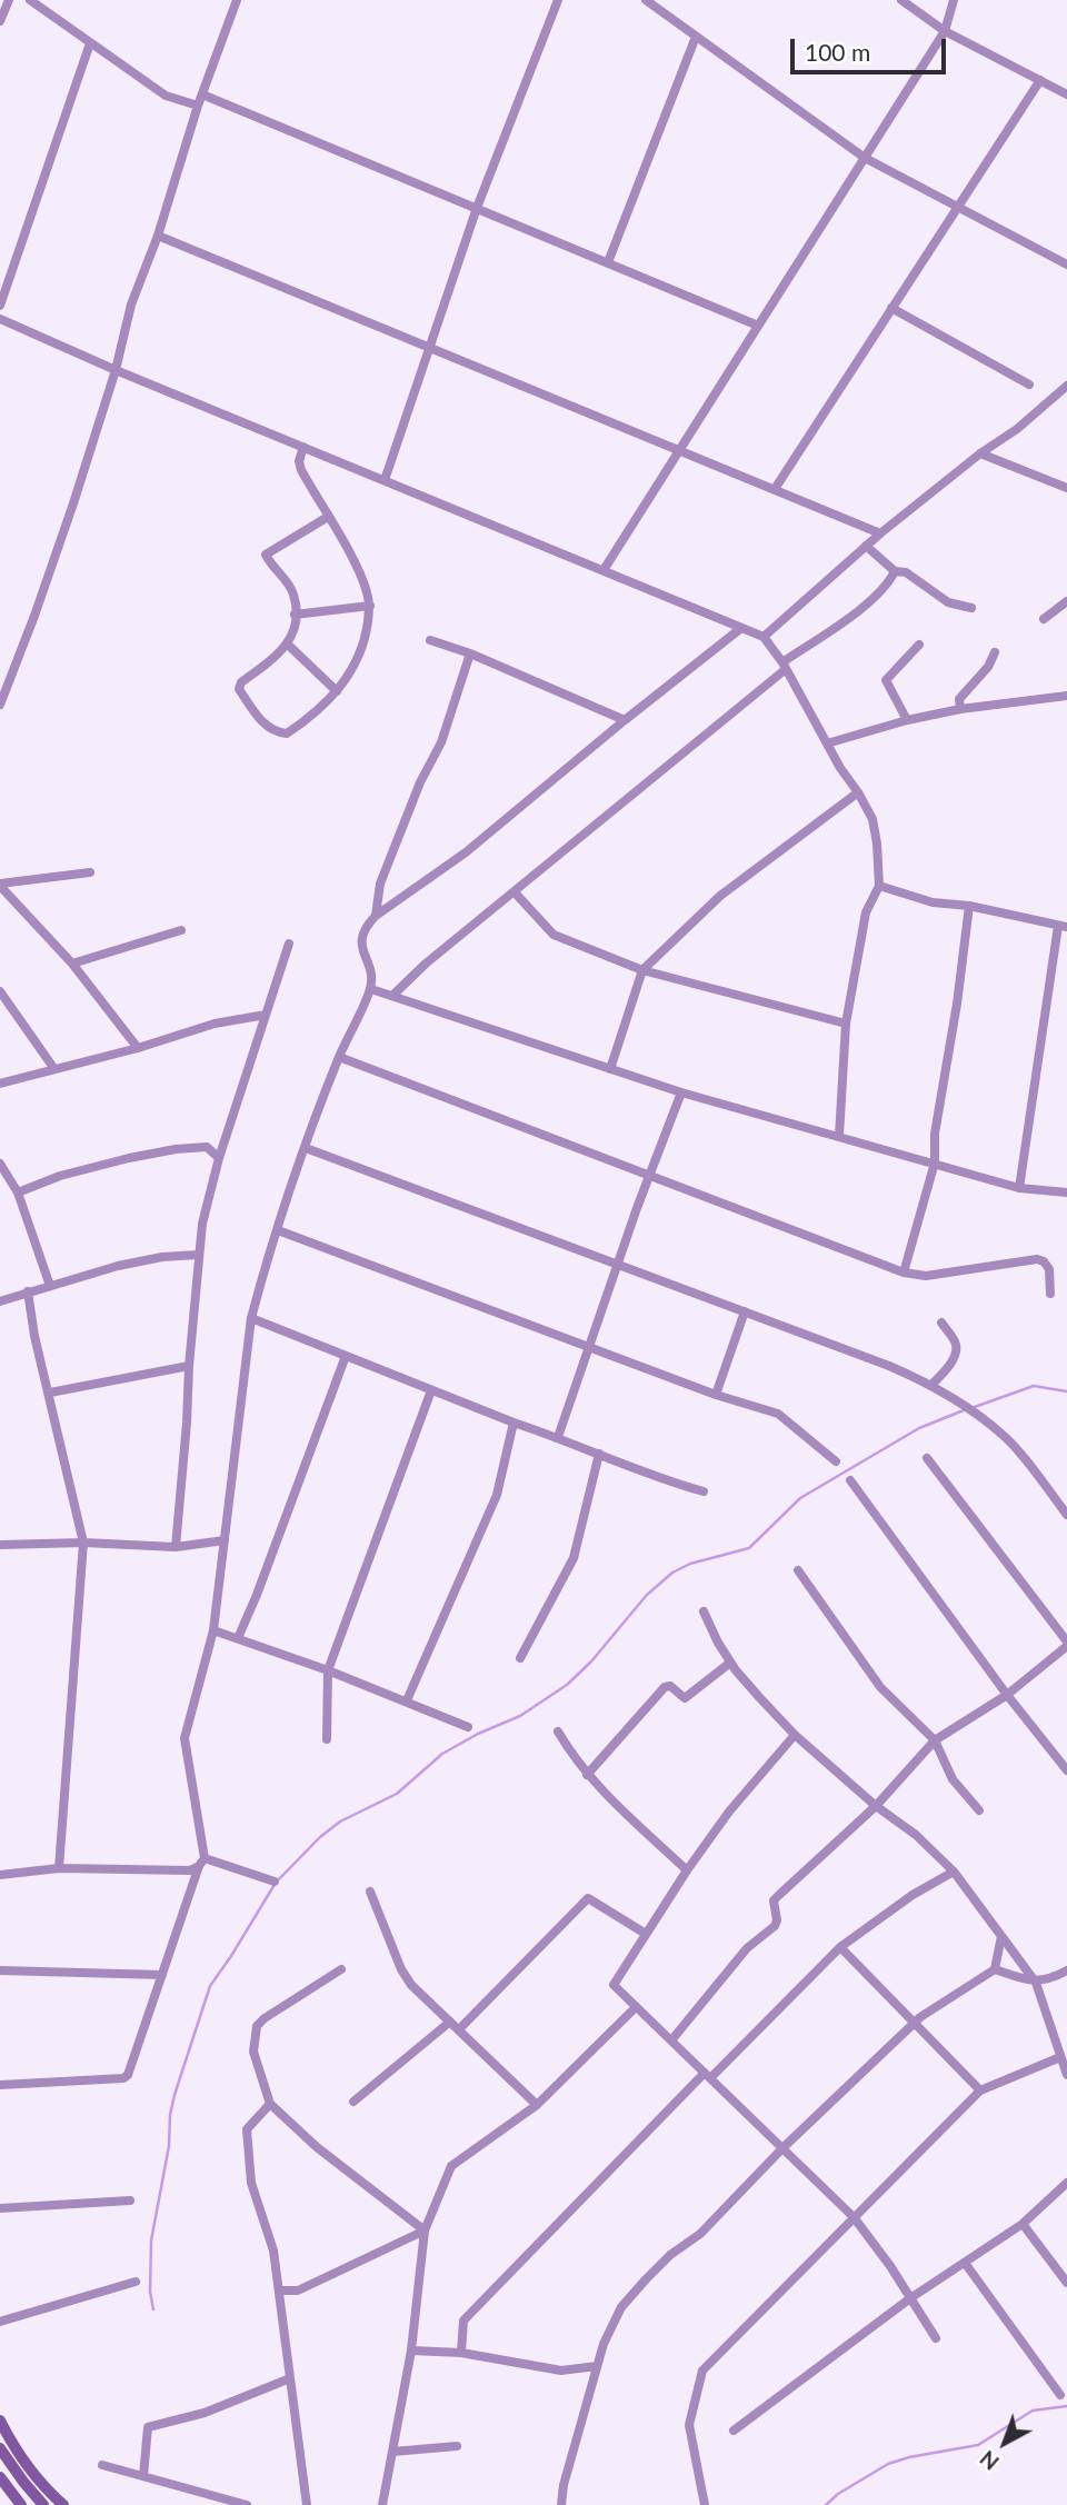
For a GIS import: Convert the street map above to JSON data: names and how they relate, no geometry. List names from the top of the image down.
{
  "scale_bar": "100 m",
  "north": "bottom left"
}
